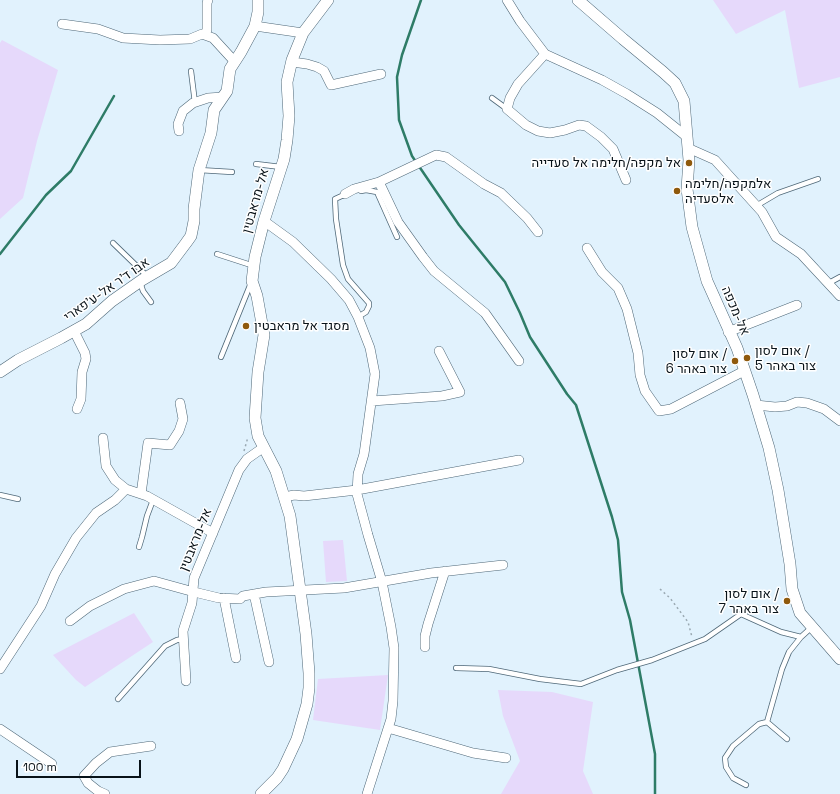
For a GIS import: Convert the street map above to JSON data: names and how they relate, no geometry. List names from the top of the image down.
{
  "streets": {
    "street": ["אל-מראבטין", "אבו ד'ר אל-ע'פארי", "אל-מכפה"]
  },
  "places": [
    "אל מקפה/חלימה אל סעדייה",
    "אלמקפה/חלימה אלסעדיה",
    "מסגד אל מראבטין",
    "אום לסון / צור באהר 5",
    "אום לסון / צור באהר 6",
    "אום לסון / צור באהר 7"
  ],
  "scale_bar": "100 m"
}
